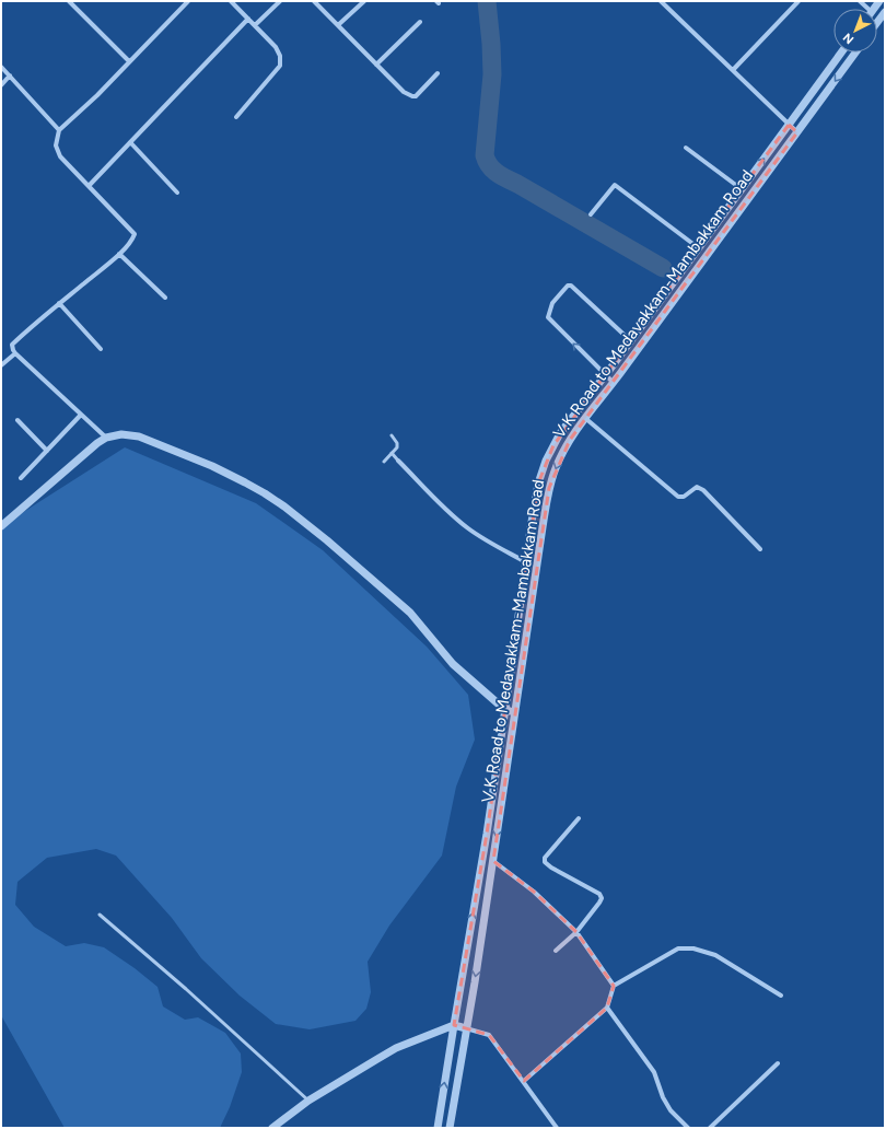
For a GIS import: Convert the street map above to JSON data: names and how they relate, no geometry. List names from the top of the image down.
{
  "streets": {
    "street": ["V.K Road to Medavakkam-Mambakkam Road"]
  },
  "north": "bottom left"
}
